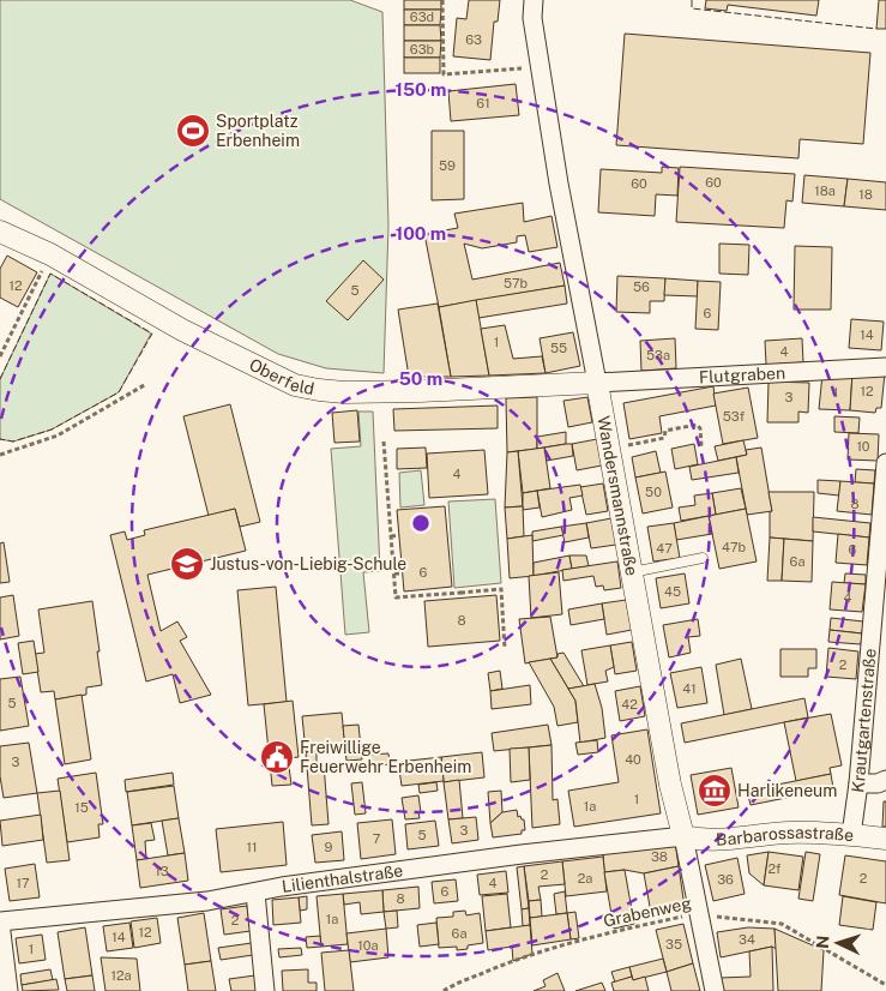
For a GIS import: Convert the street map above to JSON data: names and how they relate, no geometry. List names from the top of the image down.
{
  "streets": {
    "street": [
      "Flutgraben",
      "Oberfeld",
      "Wandersmannstraße",
      "Krautgartenstraße",
      "Barbarossastraße",
      "Lilienthalstraße"
    ],
    "path": ["Grabenweg"]
  },
  "crossings": [
    ["Flutgraben", "Oberfeld"],
    ["Flutgraben", "Wandersmannstraße"],
    ["Oberfeld", "Wandersmannstraße"],
    ["Wandersmannstraße", "Barbarossastraße"],
    ["Wandersmannstraße", "Lilienthalstraße"],
    ["Wandersmannstraße", "Grabenweg"],
    ["Krautgartenstraße", "Barbarossastraße"],
    ["Barbarossastraße", "Lilienthalstraße"]
  ],
  "places": {
    "sports": ["Sportplatz Erbenheim"],
    "school or university": ["Justus-von-Liebig-Schule"],
    "public building": ["Freiwillige Feuerwehr Erbenheim"],
    "museum": ["Harlikeneum"]
  },
  "house_numbers": [
    "63d",
    "63",
    "63b",
    "61",
    "59",
    "60",
    "60",
    "18a",
    "18",
    "57b",
    "12",
    "56",
    "5",
    "6",
    "14",
    "1",
    "55",
    "4",
    "53a",
    "12",
    "1",
    "3",
    "53f",
    "10",
    "4",
    "50",
    "8",
    "47b",
    "47",
    "6",
    "6a",
    "6",
    "45",
    "4",
    "8",
    "2",
    "41",
    "5",
    "42",
    "40",
    "3",
    "1",
    "1a",
    "15",
    "3",
    "5",
    "7",
    "11",
    "9",
    "38",
    "2f",
    "13",
    "2",
    "2a",
    "2",
    "36",
    "17",
    "4",
    "6",
    "8",
    "1a",
    "2",
    "12",
    "6a",
    "14",
    "34",
    "35",
    "10a",
    "1",
    "12a"
  ],
  "north": "left",
  "rings": ["150 m", "100 m", "50 m"]
}
